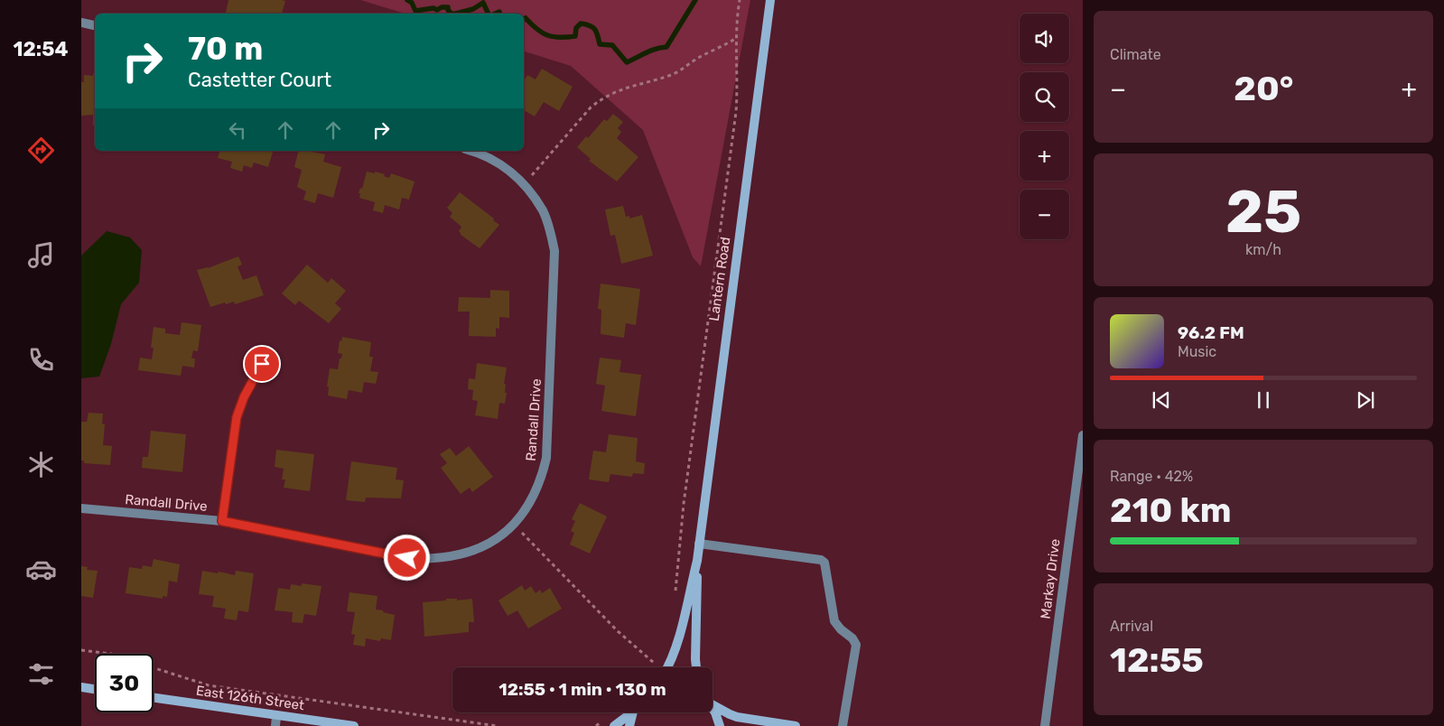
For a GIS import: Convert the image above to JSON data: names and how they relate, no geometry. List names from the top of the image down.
{
  "streets": {
    "street": [
      "Lantern Road",
      "Randall Drive",
      "Markay Drive",
      "East 126th Street"
    ]
  },
  "page": {
    "tabs": "12:54",
    "tile": [
      "Climate",
      ["25", "km/h"],
      ["Range · 42%", "210 km"],
      ["Arrival", "12:55"]
    ],
    "map_buttons": ["+", "−"],
    "turn": ["70 m", "Castetter Court"],
    "heat": ["−", "20°", "+"],
    "song": ["96.2 FM", "Music"],
    "limit": "30",
    "trip": "12:55 · 1 min · 130 m"
  }
}
